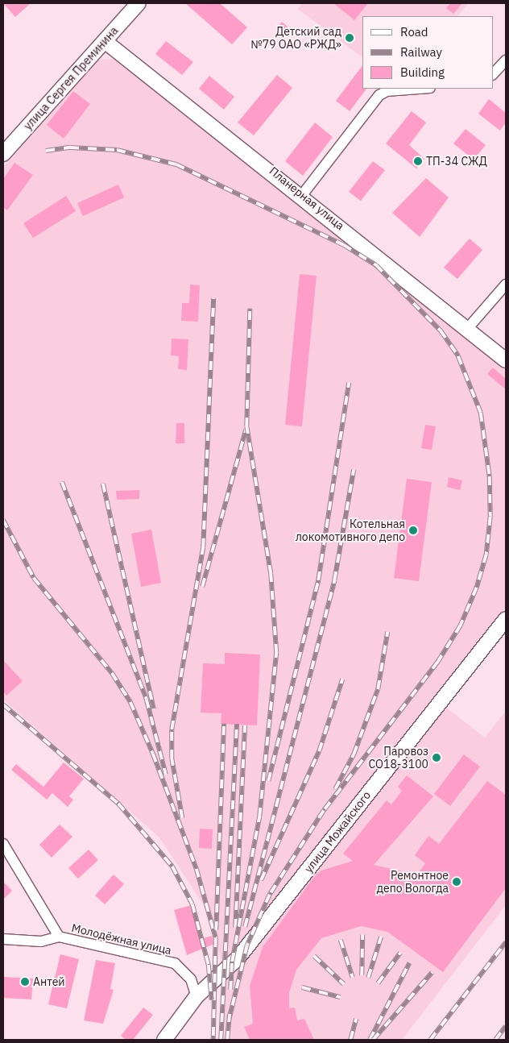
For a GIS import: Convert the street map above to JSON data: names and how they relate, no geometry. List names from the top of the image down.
{
  "streets": {
    "street": [
      "улица Сергея Преминина",
      "Планерная улица",
      "улица Можайского",
      "Молодёжная улица"
    ]
  },
  "crossings": [
    ["улица Сергея Преминина", "Планерная улица"],
    ["улица Можайского", "Молодёжная улица"]
  ],
  "places": [
    "Детский сад №79 ОАО «РЖД»",
    "ТП-34 СЖД",
    "Котельная локомотивного депо",
    "Паровоз СО18-3100",
    "Ремонтное депо Вологда",
    "Антей"
  ],
  "legend": ["Road", "Railway", "Building"]
}
